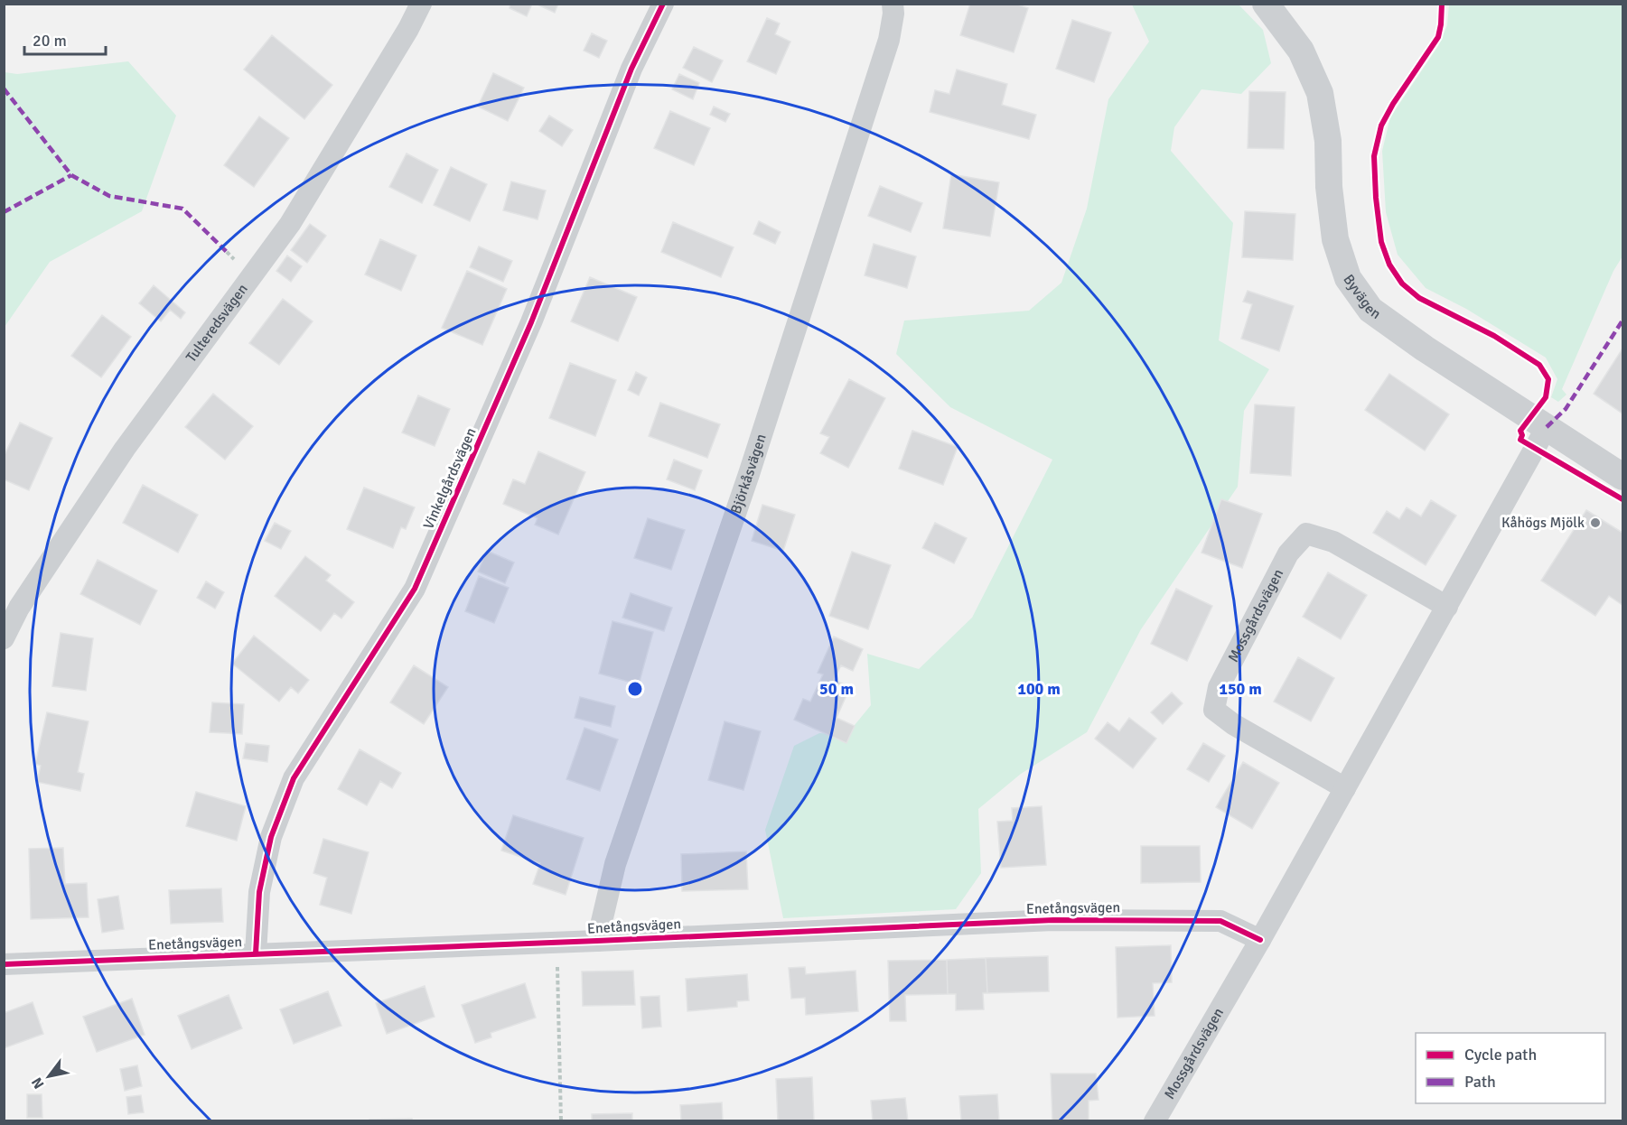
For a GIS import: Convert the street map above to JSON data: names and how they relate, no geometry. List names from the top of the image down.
{
  "streets": {
    "street": [
      "Byvägen",
      "Tulteredsvägen",
      "Björkåsvägen",
      "Vinkelgårdsvägen",
      "Mossgårdsvägen",
      "Enetångsvägen"
    ]
  },
  "crossings": [
    ["Byvägen", "Mossgårdsvägen"],
    ["Björkåsvägen", "Enetångsvägen"],
    ["Vinkelgårdsvägen", "Enetångsvägen"],
    ["Mossgårdsvägen", "Enetångsvägen"]
  ],
  "places": ["Kåhögs Mjölk"],
  "legend": ["Cycle path", "Path"],
  "scale_bar": "20 m",
  "north": "bottom left",
  "rings": ["50 m", "100 m", "150 m"]
}
